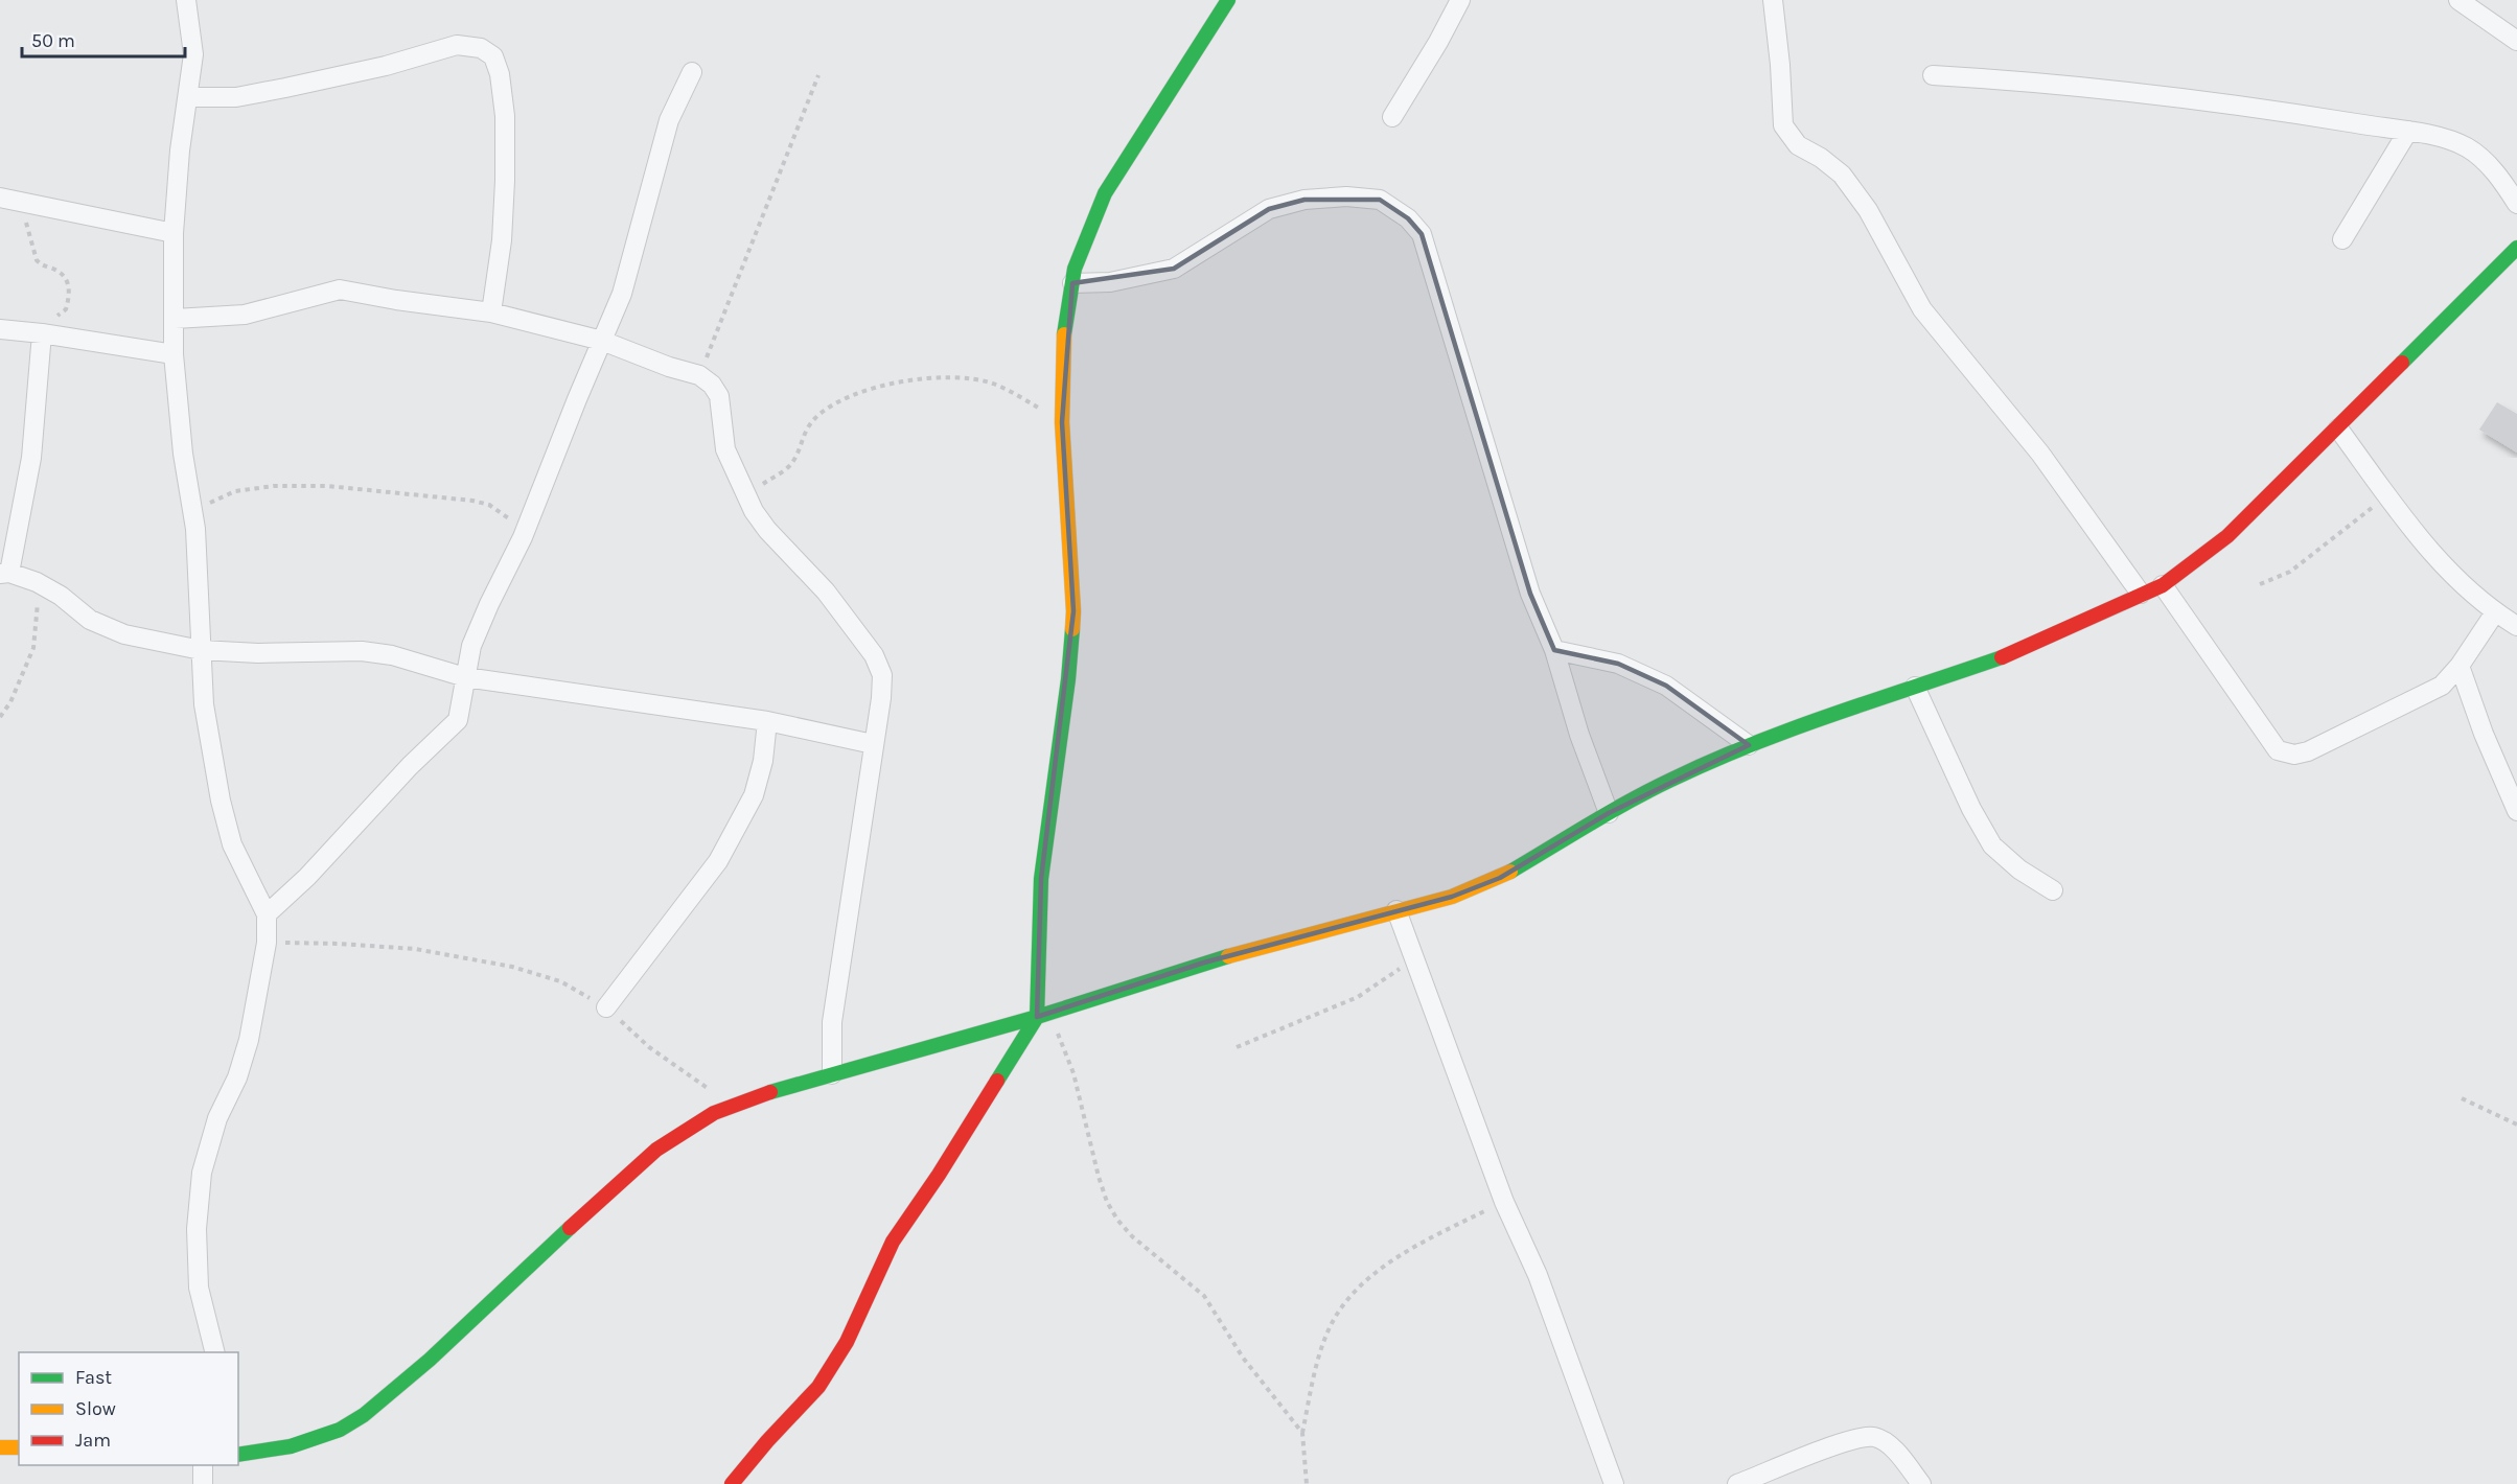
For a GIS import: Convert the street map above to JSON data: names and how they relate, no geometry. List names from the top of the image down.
{
  "legend": ["Fast", "Slow", "Jam"],
  "scale_bar": "50 m"
}
